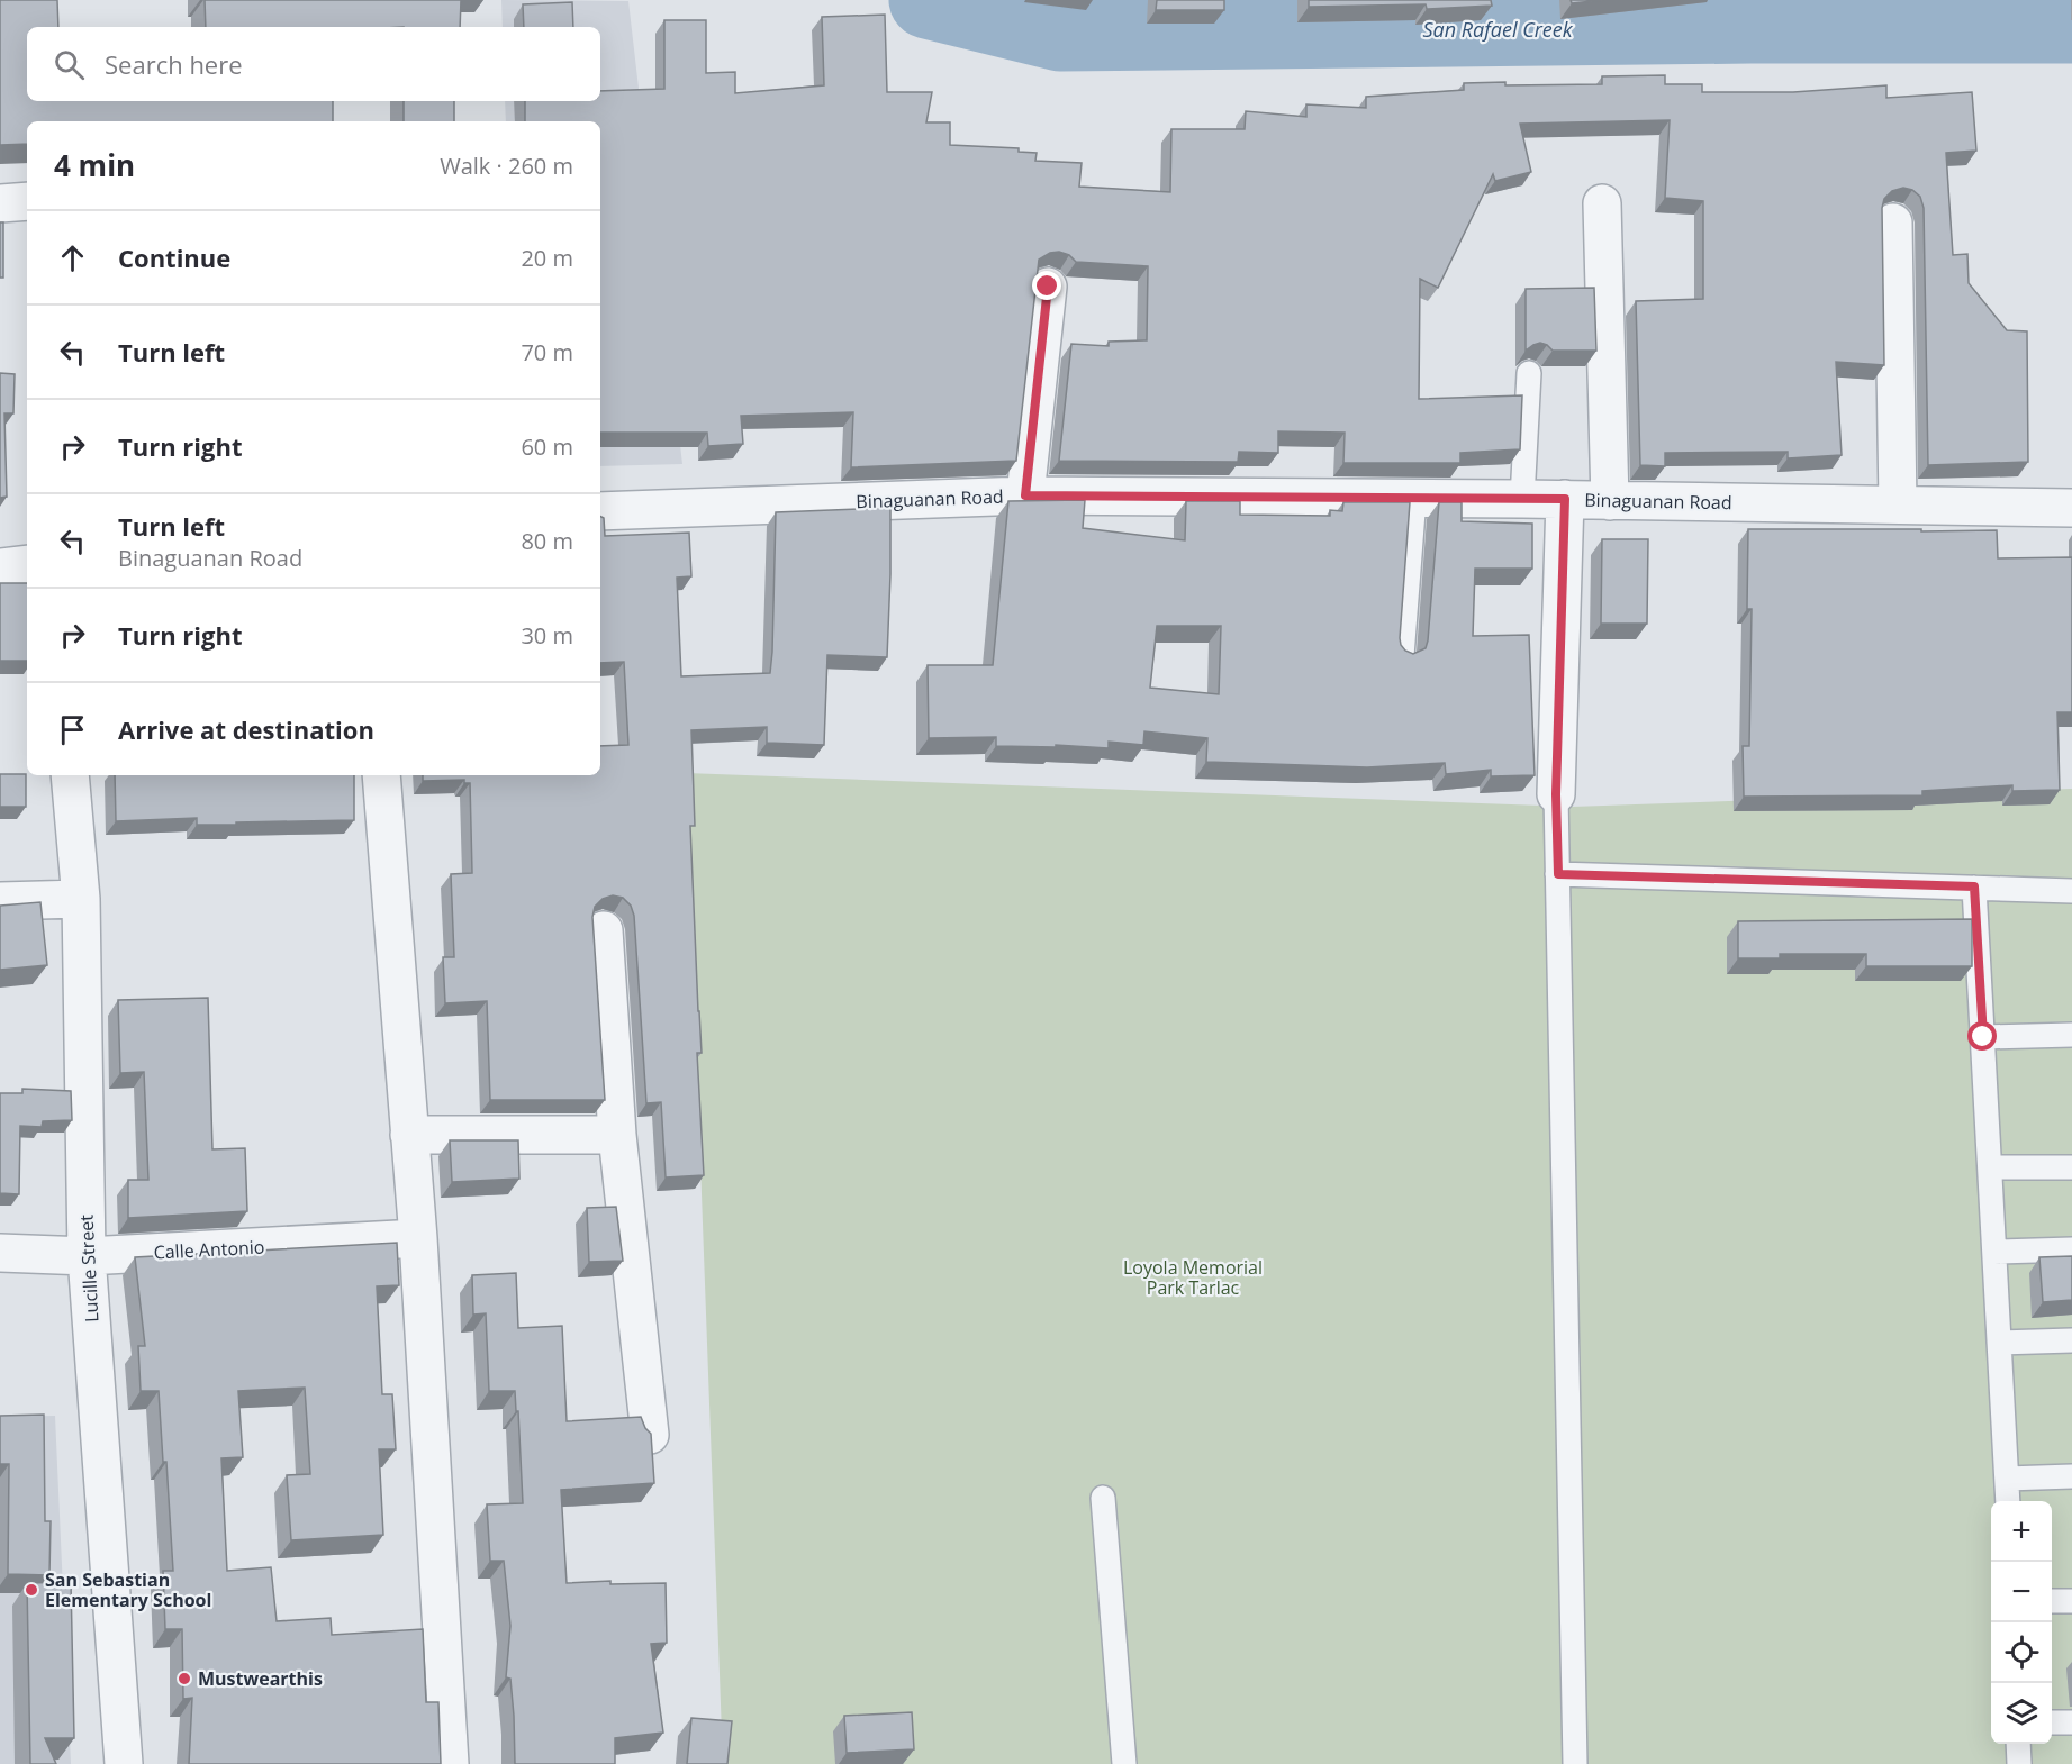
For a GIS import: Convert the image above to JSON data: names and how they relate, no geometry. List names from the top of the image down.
{
  "streets": {
    "street": ["Binaguanan Road", "Calle Antonio", "Lucille Street"]
  },
  "crossings": [
    ["Calle Antonio", "Lucille Street"]
  ],
  "water": ["San Rafael Creek"],
  "parks": ["Loyola Memorial Park Tarlac"],
  "places": ["San Sebastian Elementary School", "Mustwearthis"],
  "page": {
    "search": "Search here",
    "heading": ["4 min", "Walk · 260 m"],
    "list": [
      ["Continue", "20 m"],
      ["Turn left", "70 m"],
      ["Turn right", "60 m"],
      ["Turn left", "Binaguanan Road", "80 m"],
      ["Turn right", "30 m"],
      "Arrive at destination"
    ],
    "map_buttons": ["+", "−"]
  }
}
